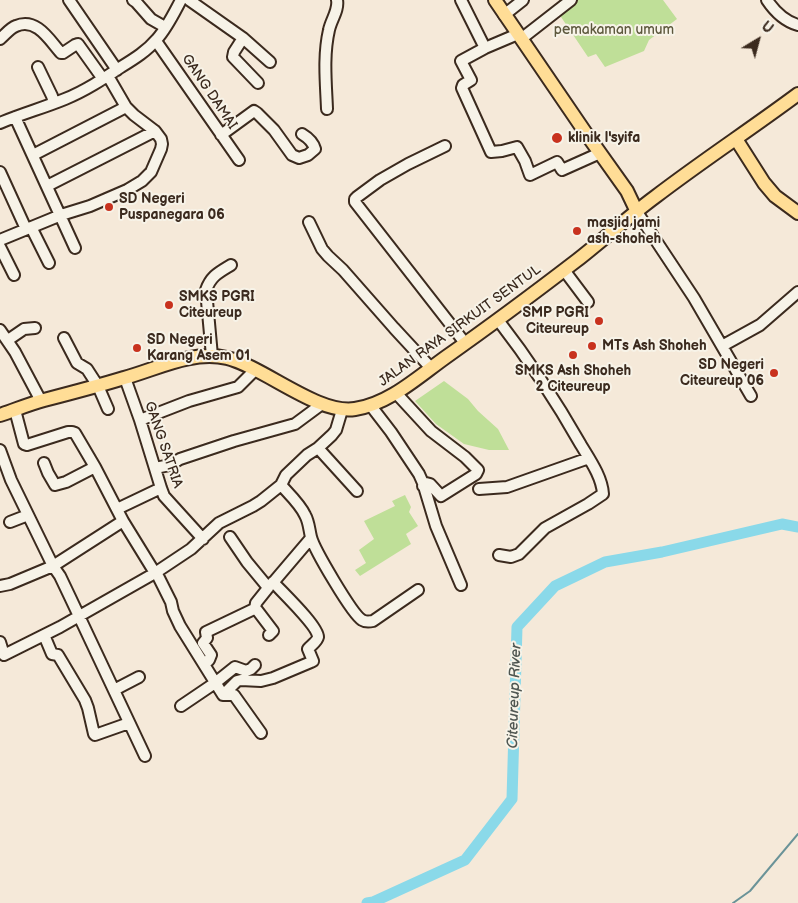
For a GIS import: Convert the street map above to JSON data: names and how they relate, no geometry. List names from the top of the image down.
{
  "streets": {
    "main road": ["JALAN RAYA SIRKUIT SENTUL"],
    "street": ["GANG DAMAI", "GANG SATRIA"]
  },
  "crossings": [
    ["JALAN RAYA SIRKUIT SENTUL", "GANG SATRIA"]
  ],
  "water": ["Citeureup River"],
  "parks": ["pemakaman umum"],
  "places": [
    "klinik l'syifa",
    "SD Negeri Puspanegara 06",
    "masjid jami ash-shoheh",
    "SMKS PGRI Citeureup",
    "SMP PGRI Citeureup",
    "MTs Ash Shoheh",
    "SD Negeri Karang Asem 01",
    "SMKS Ash Shoheh 2 Citeureup",
    "SD Negeri Citeureup 06"
  ],
  "north": "top right"
}
